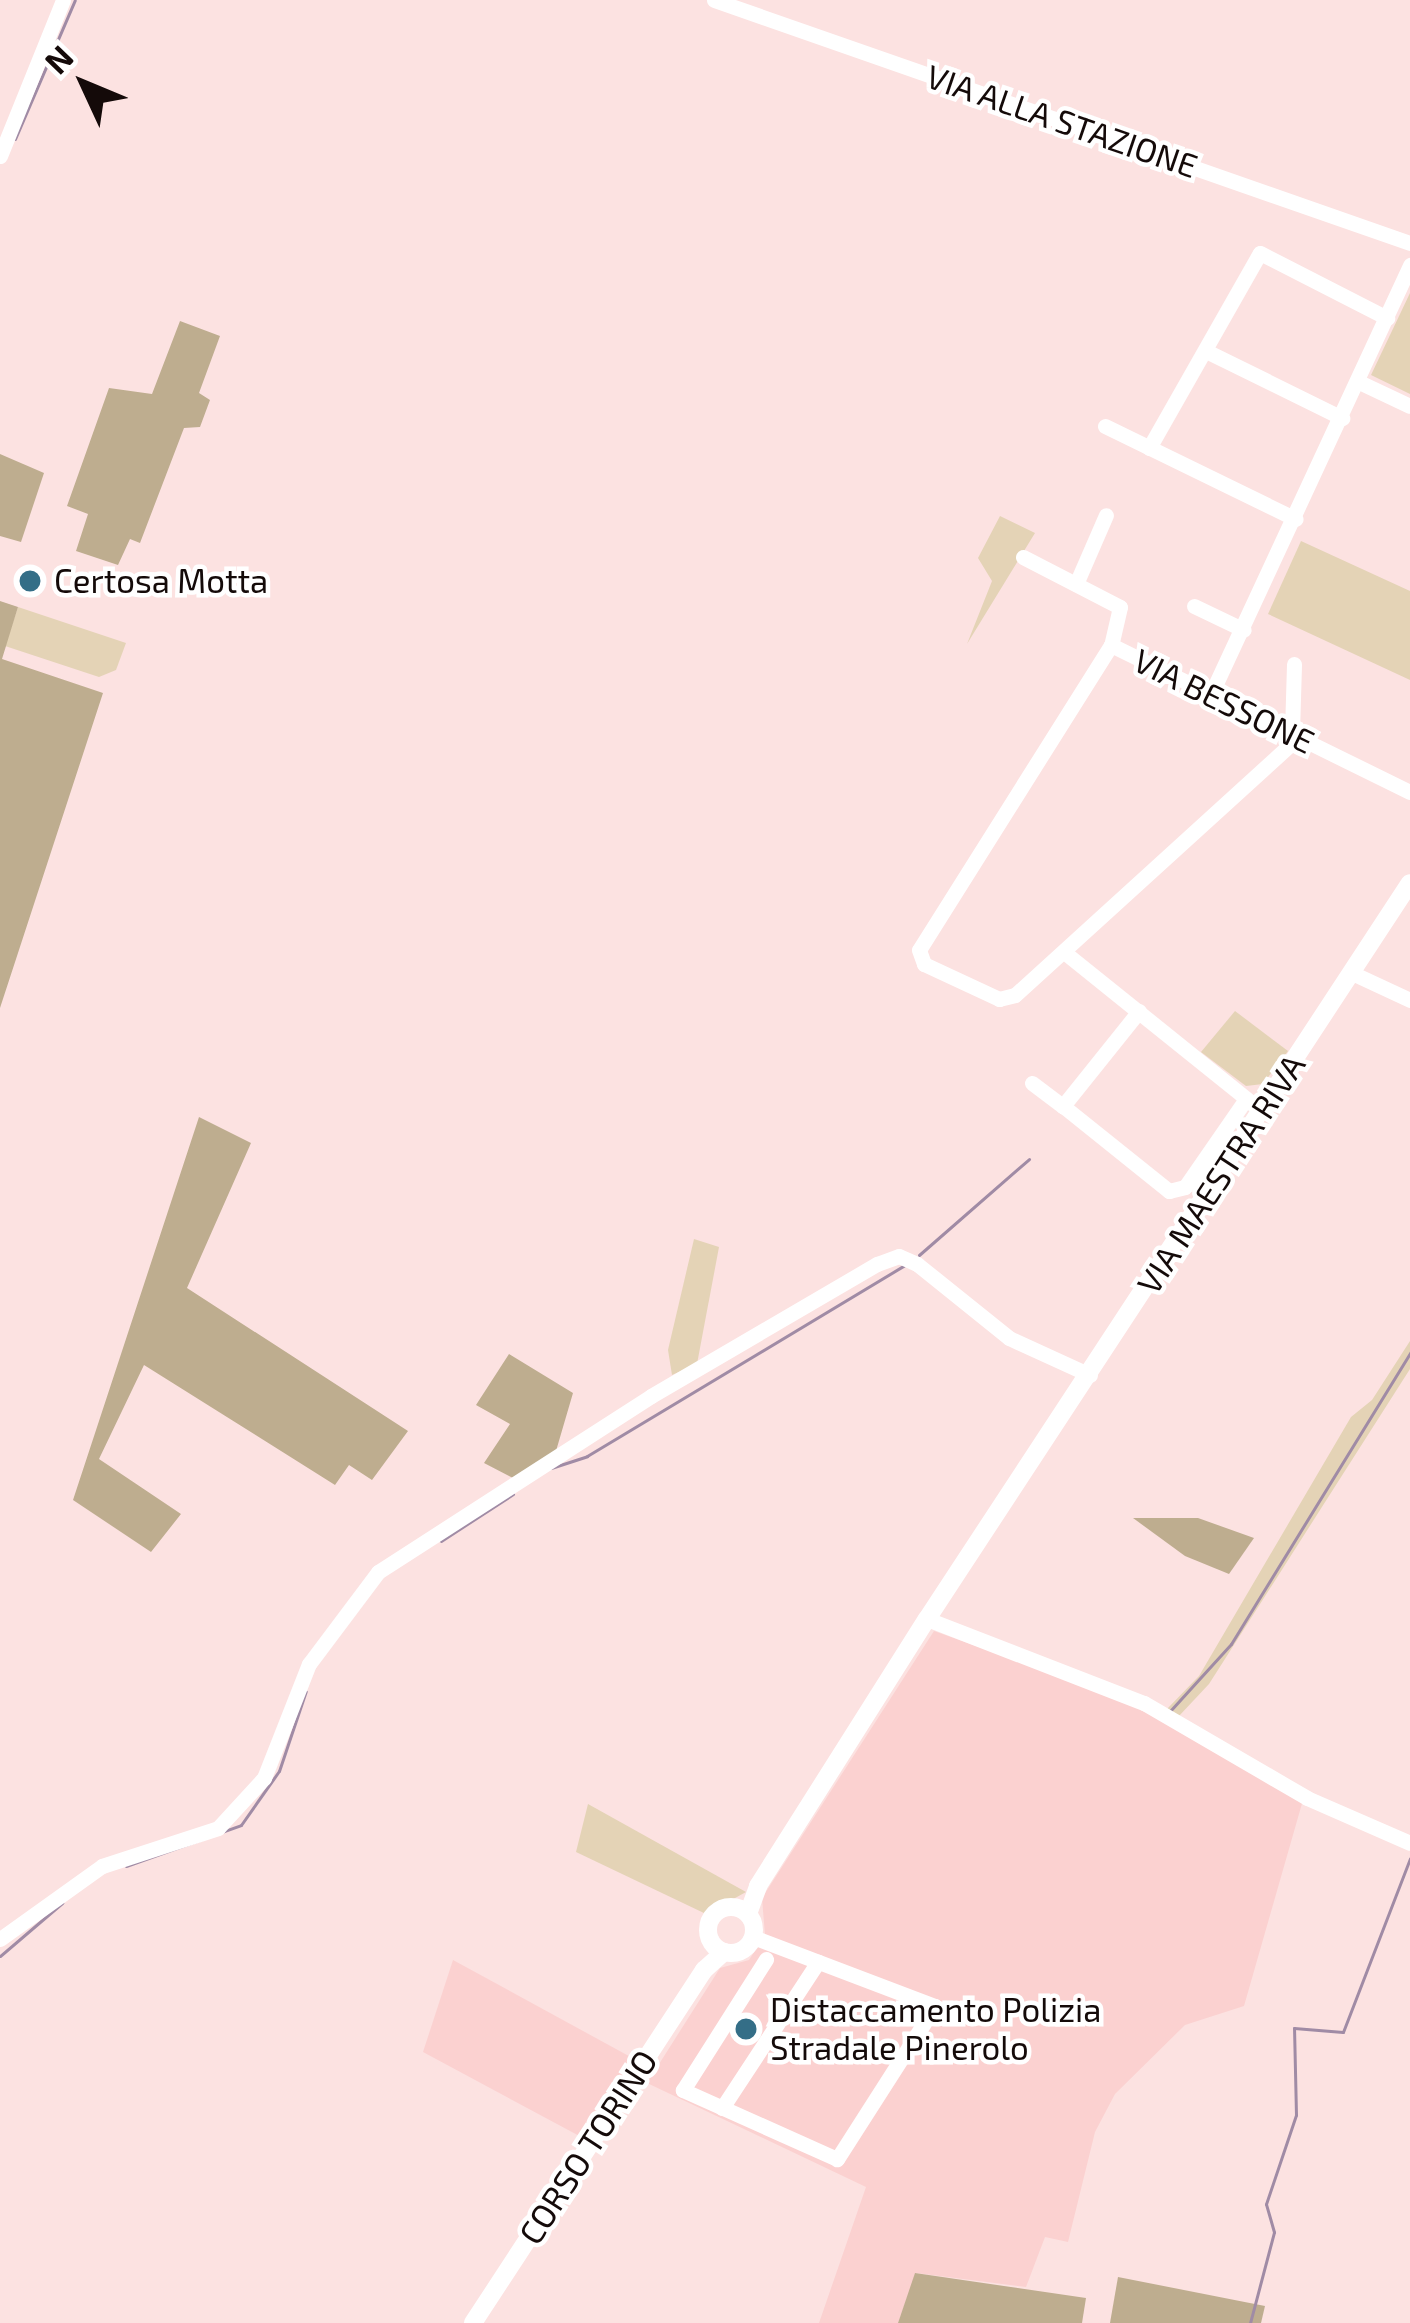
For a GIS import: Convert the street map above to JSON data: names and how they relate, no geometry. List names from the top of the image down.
{
  "streets": {
    "main road": ["VIA MAESTRA RIVA", "CORSO TORINO"],
    "street": ["VIA ALLA STAZIONE", "VIA BESSONE"]
  },
  "crossings": [
    ["VIA MAESTRA RIVA", "CORSO TORINO"]
  ],
  "places": ["Certosa Motta", "Distaccamento Polizia Stradale Pinerolo"],
  "north": "top left"
}
